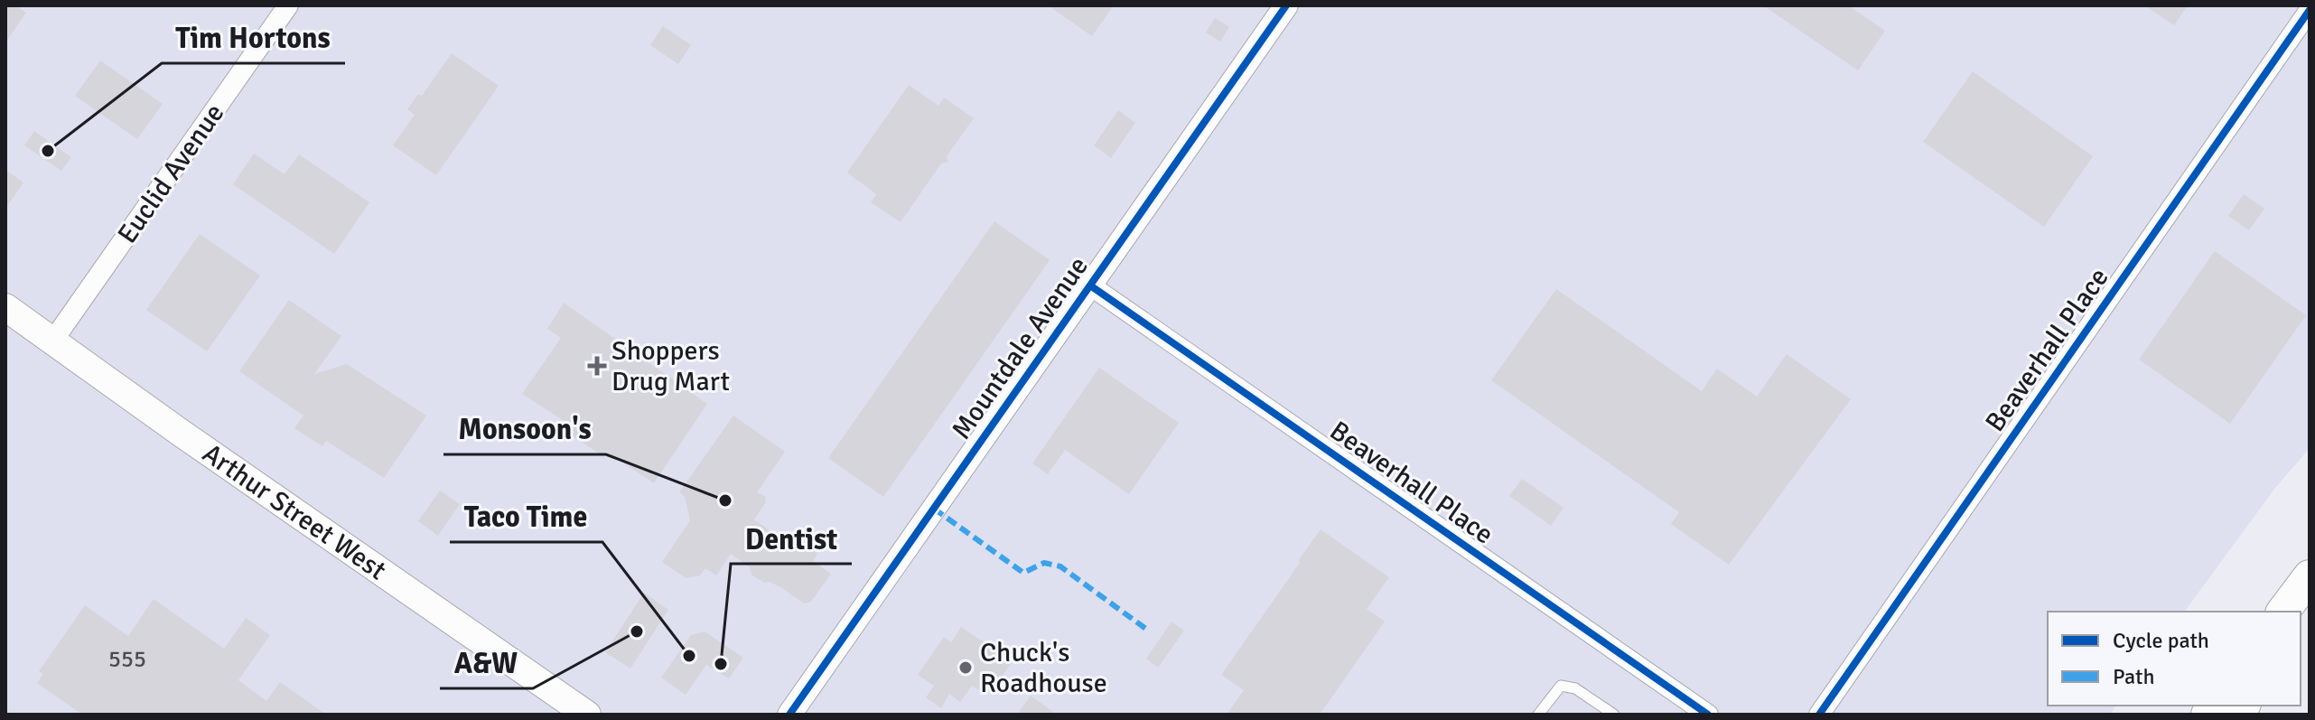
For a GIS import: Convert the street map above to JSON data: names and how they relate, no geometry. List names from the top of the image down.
{
  "streets": {
    "main road": ["Arthur Street West"],
    "street": ["Euclid Avenue", "Mountdale Avenue", "Beaverhall Place"]
  },
  "crossings": [
    ["Euclid Avenue", "Arthur Street West"],
    ["Mountdale Avenue", "Beaverhall Place"]
  ],
  "places": {
    "other": [
      "Tim Hortons",
      "Monsoon's",
      "A&W",
      "Taco Time",
      "Dentist",
      "Chuck's Roadhouse"
    ],
    "health": ["Shoppers Drug Mart"]
  },
  "house_numbers": ["555"],
  "legend": ["Cycle path", "Path"]
}
